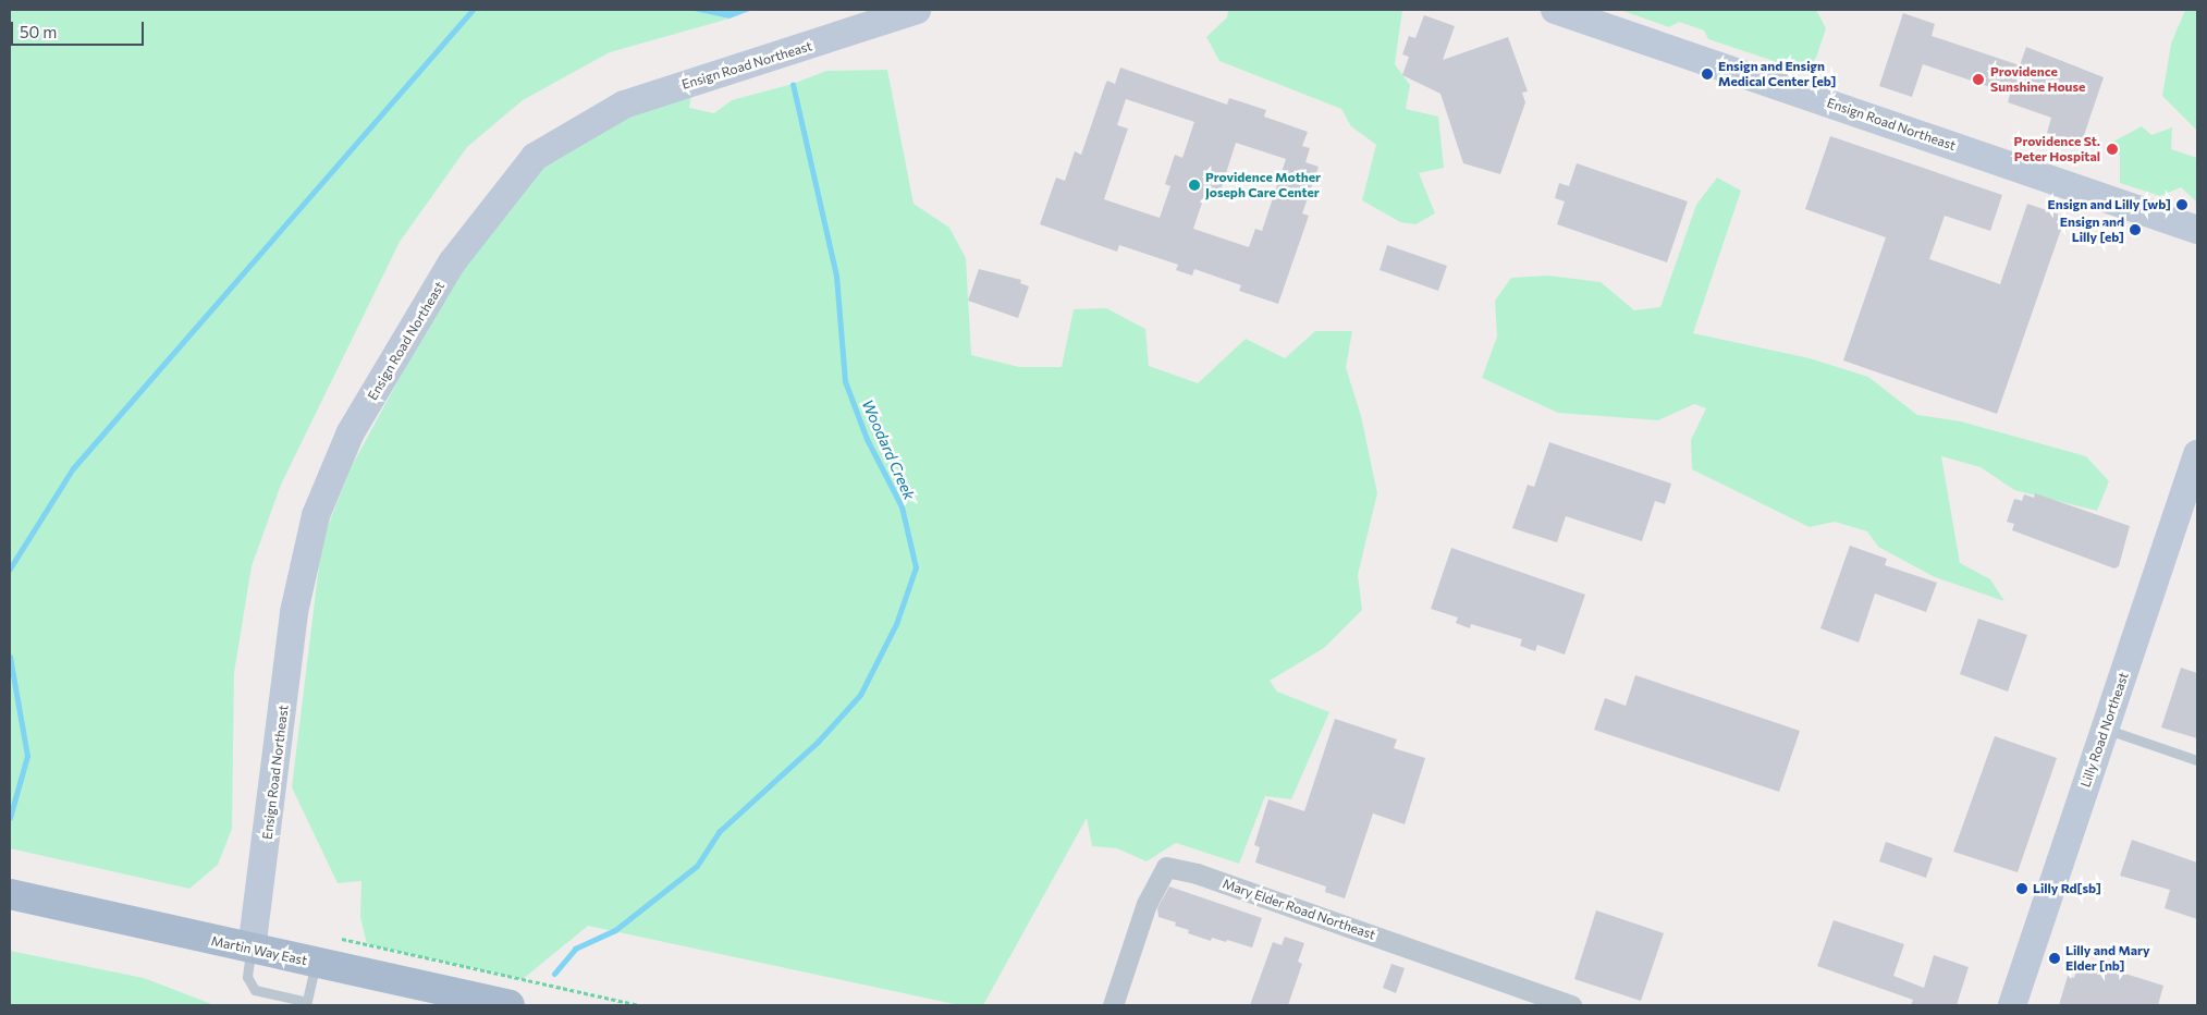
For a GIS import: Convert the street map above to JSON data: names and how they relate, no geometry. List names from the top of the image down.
{
  "streets": {
    "main road": ["Martin Way East"],
    "street": ["Ensign Road Northeast", "Lilly Road Northeast", "Mary Elder Road Northeast"]
  },
  "crossings": [
    ["Ensign Road Northeast", "Martin Way East"]
  ],
  "water": ["Woodard Creek"],
  "places": [
    "Ensign and Ensign Medical Center [eb]",
    "Providence Sunshine House",
    "Providence St. Peter Hospital",
    "Providence Mother Joseph Care Center",
    "Ensign and Lilly [wb]",
    "Ensign and Lilly [eb]",
    "Lilly Rd[sb]",
    "Lilly and Mary Elder [nb]"
  ],
  "scale_bar": "50 m"
}
